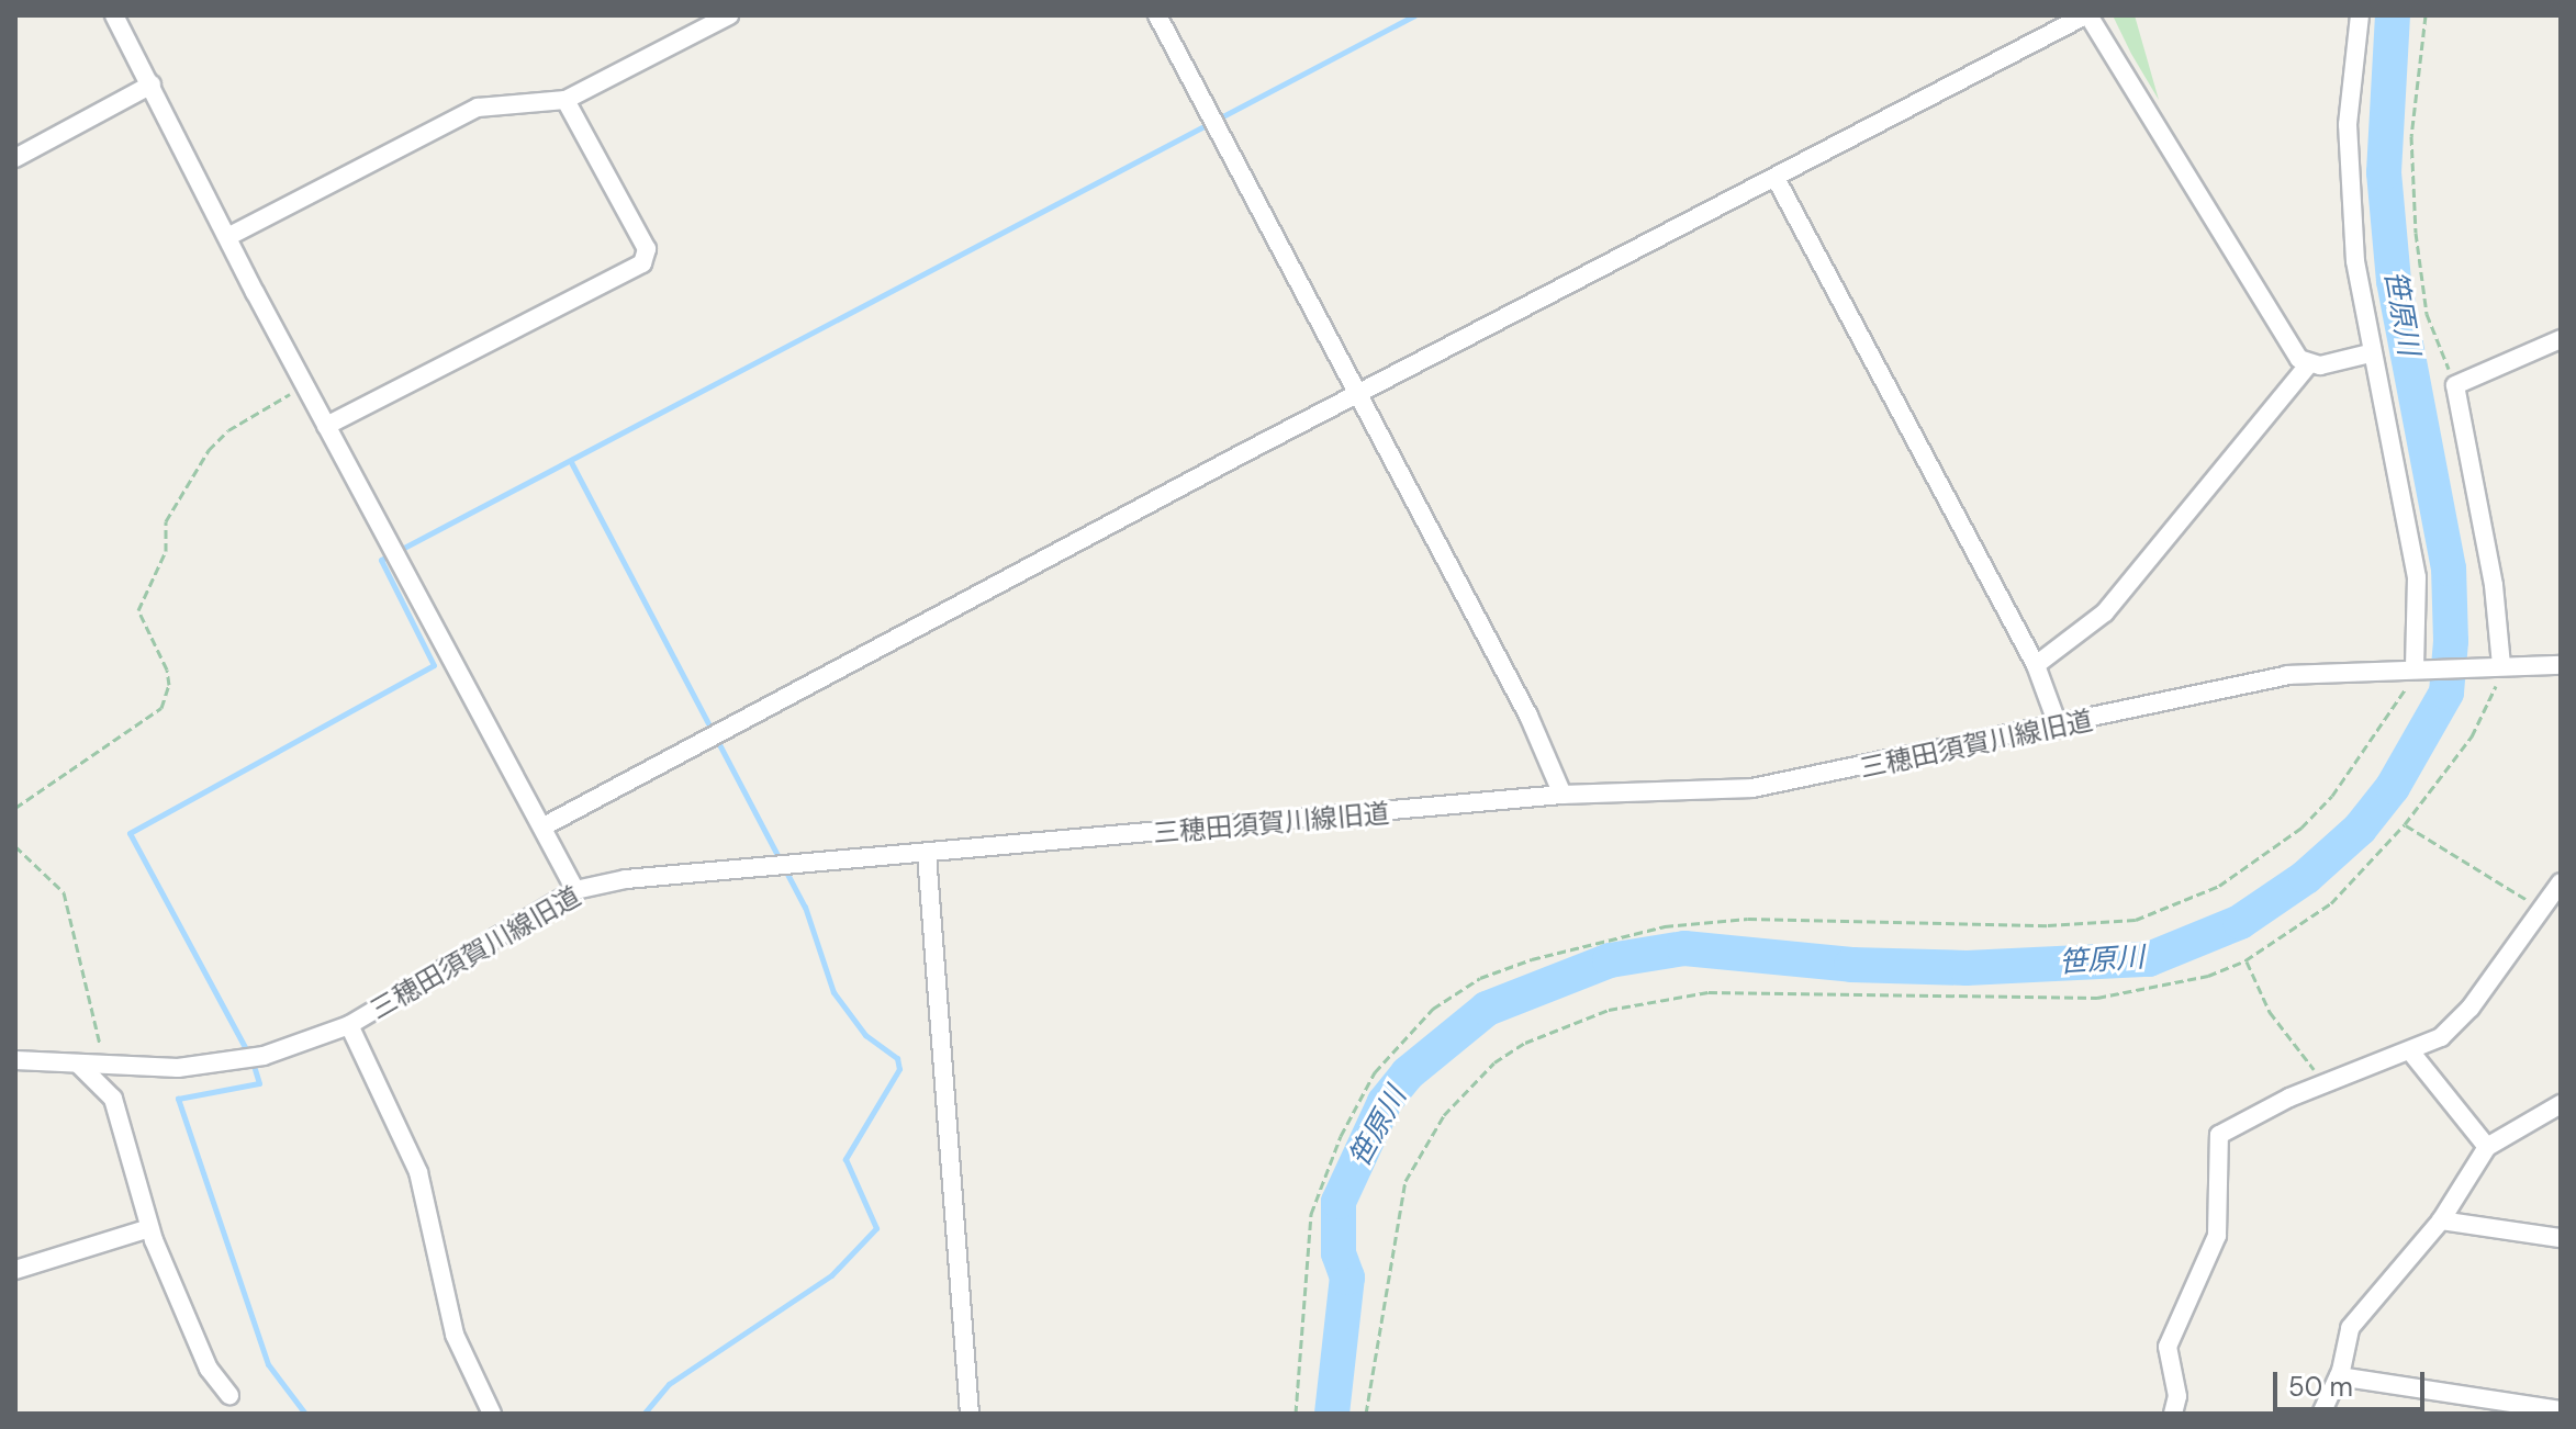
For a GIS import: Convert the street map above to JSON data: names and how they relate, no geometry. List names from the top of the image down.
{
  "streets": {
    "street": ["三穂田須賀川線旧道"]
  },
  "water": ["笹原川"],
  "scale_bar": "50 m"
}
